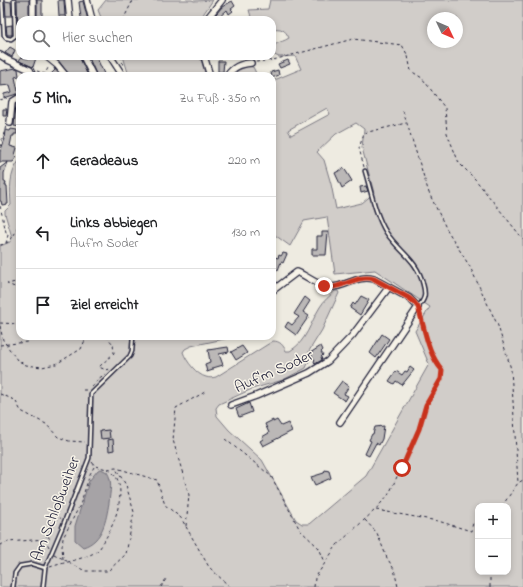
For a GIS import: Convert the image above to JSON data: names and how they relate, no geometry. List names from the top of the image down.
{
  "streets": {
    "street": ["Auf'm Soder"],
    "lane": ["Am Schloßweiher"]
  },
  "north": "bottom right",
  "page": {
    "search": "Hier suchen",
    "heading": ["5 Min.", "Zu Fuß · 350 m"],
    "list": [
      ["Geradeaus", "220 m"],
      ["Links abbiegen", "Auf'm Soder", "130 m"],
      "Ziel erreicht"
    ],
    "map_buttons": ["+", "−"]
  }
}
